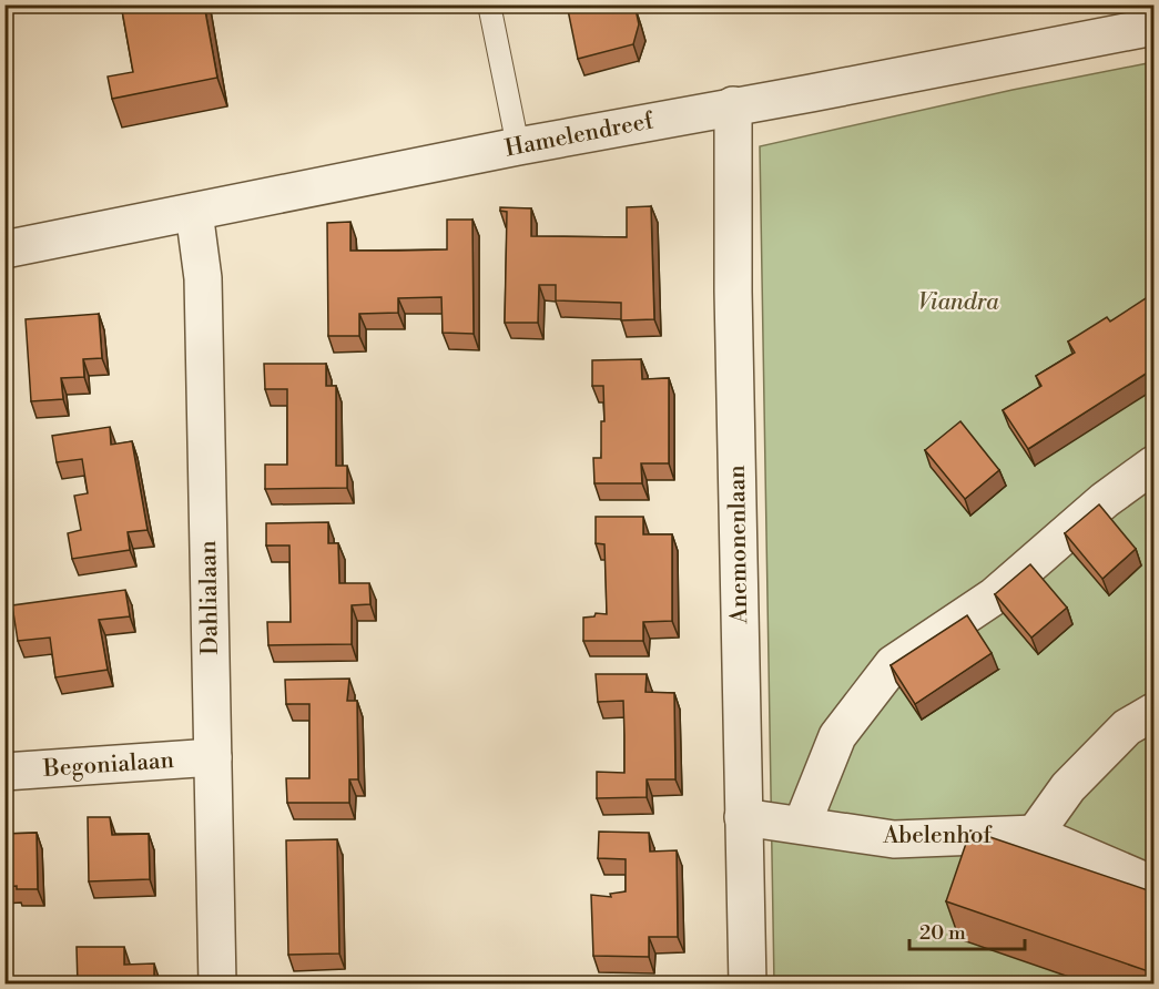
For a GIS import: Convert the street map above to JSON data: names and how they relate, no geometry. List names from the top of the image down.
{
  "streets": {
    "street": [
      "Hamelendreef",
      "Anemonenlaan",
      "Dahlialaan",
      "Begonialaan",
      "Abelenhof"
    ]
  },
  "crossings": [
    ["Hamelendreef", "Anemonenlaan"],
    ["Hamelendreef", "Dahlialaan"],
    ["Anemonenlaan", "Abelenhof"],
    ["Dahlialaan", "Begonialaan"]
  ],
  "parks": ["Viandra"],
  "scale_bar": "20 m"
}
